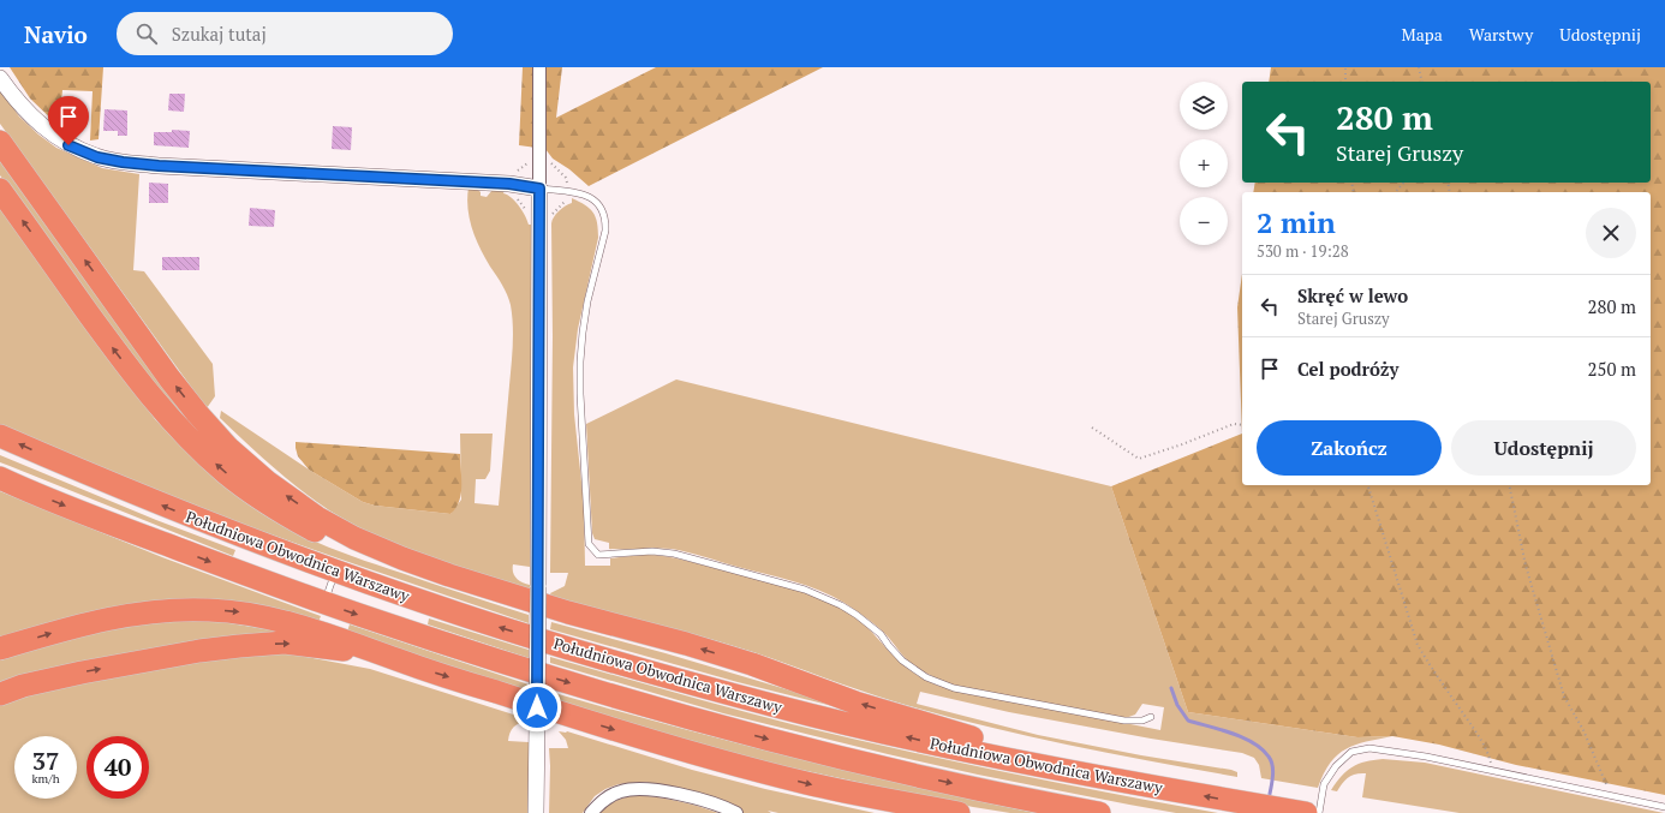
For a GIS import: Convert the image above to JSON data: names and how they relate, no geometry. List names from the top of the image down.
{
  "streets": {
    "highway": ["Południowa Obwodnica Warszawy"]
  },
  "page": {
    "header": "Navio",
    "search": "Szukaj tutaj",
    "nav": ["Mapa", "Warstwy", "Udostępnij"],
    "map_buttons": ["+", "−"],
    "turn": ["280 m", "Starej Gruszy"],
    "heading": ["2 min", "530 m · 19:28"],
    "list": [
      {
        "name": "Skręć w lewo",
        "note": "Starej Gruszy",
        "value": "280 m"
      },
      {
        "name": "Cel podróży",
        "value": "250 m"
      }
    ],
    "buttons": ["Zakończ", "Udostępnij"],
    "speed": "37 km/h",
    "limit": "40"
  }
}
